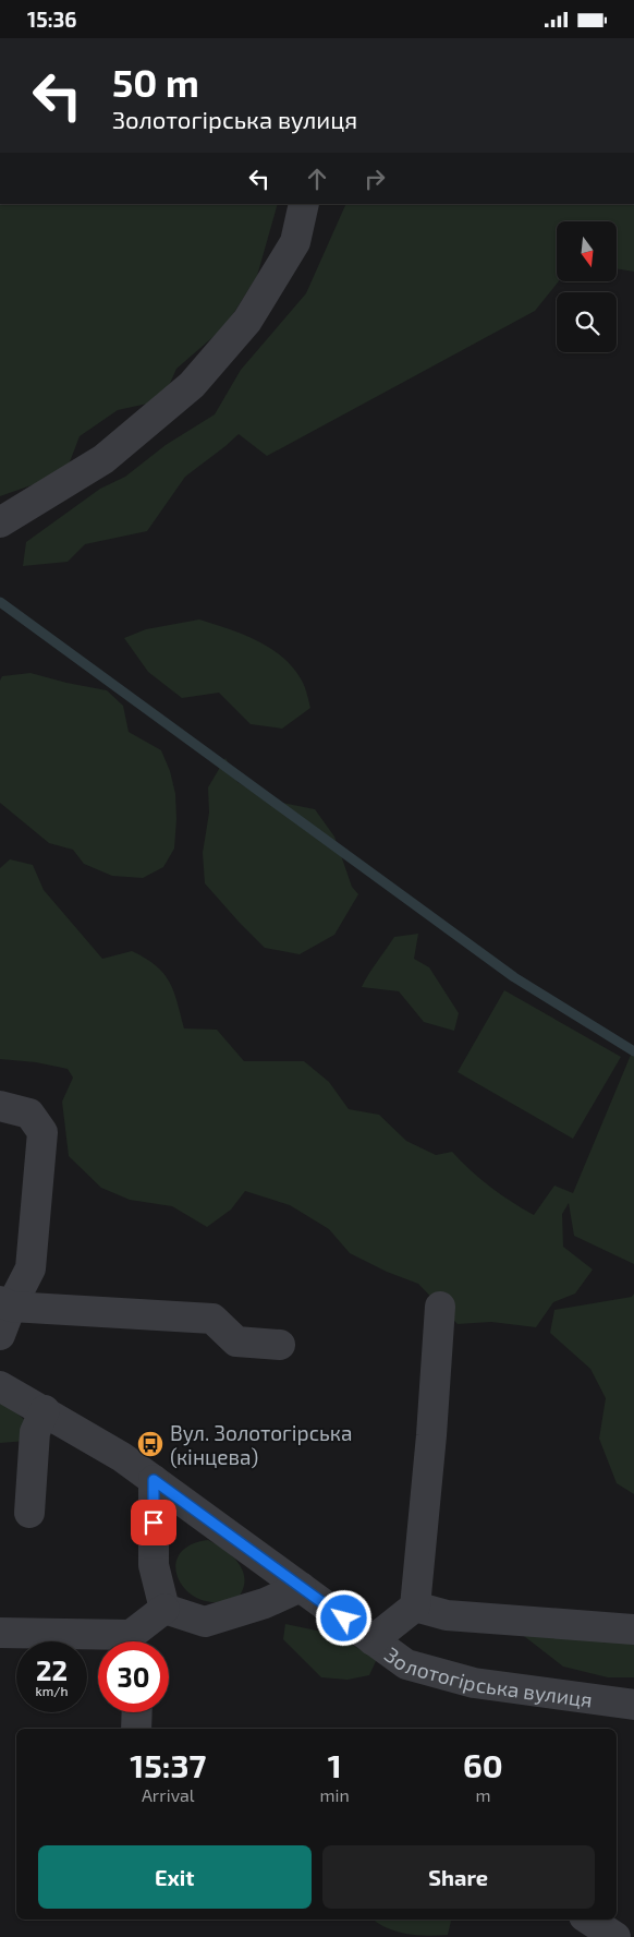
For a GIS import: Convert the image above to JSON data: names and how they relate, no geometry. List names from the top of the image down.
{
  "streets": {
    "street": ["Золотогірська вулиця"]
  },
  "places": {
    "bus stop": ["Вул. Золотогірська (кінцева)"]
  },
  "north": "bottom",
  "page": {
    "status": "15:36",
    "turn": ["50 m", "Золотогірська вулиця"],
    "speed": "22 km/h",
    "limit": "30",
    "eta": [
      "15:37",
      "Arrival",
      "1",
      "min",
      "60",
      "m"
    ],
    "buttons": ["Exit", "Share"]
  }
}
